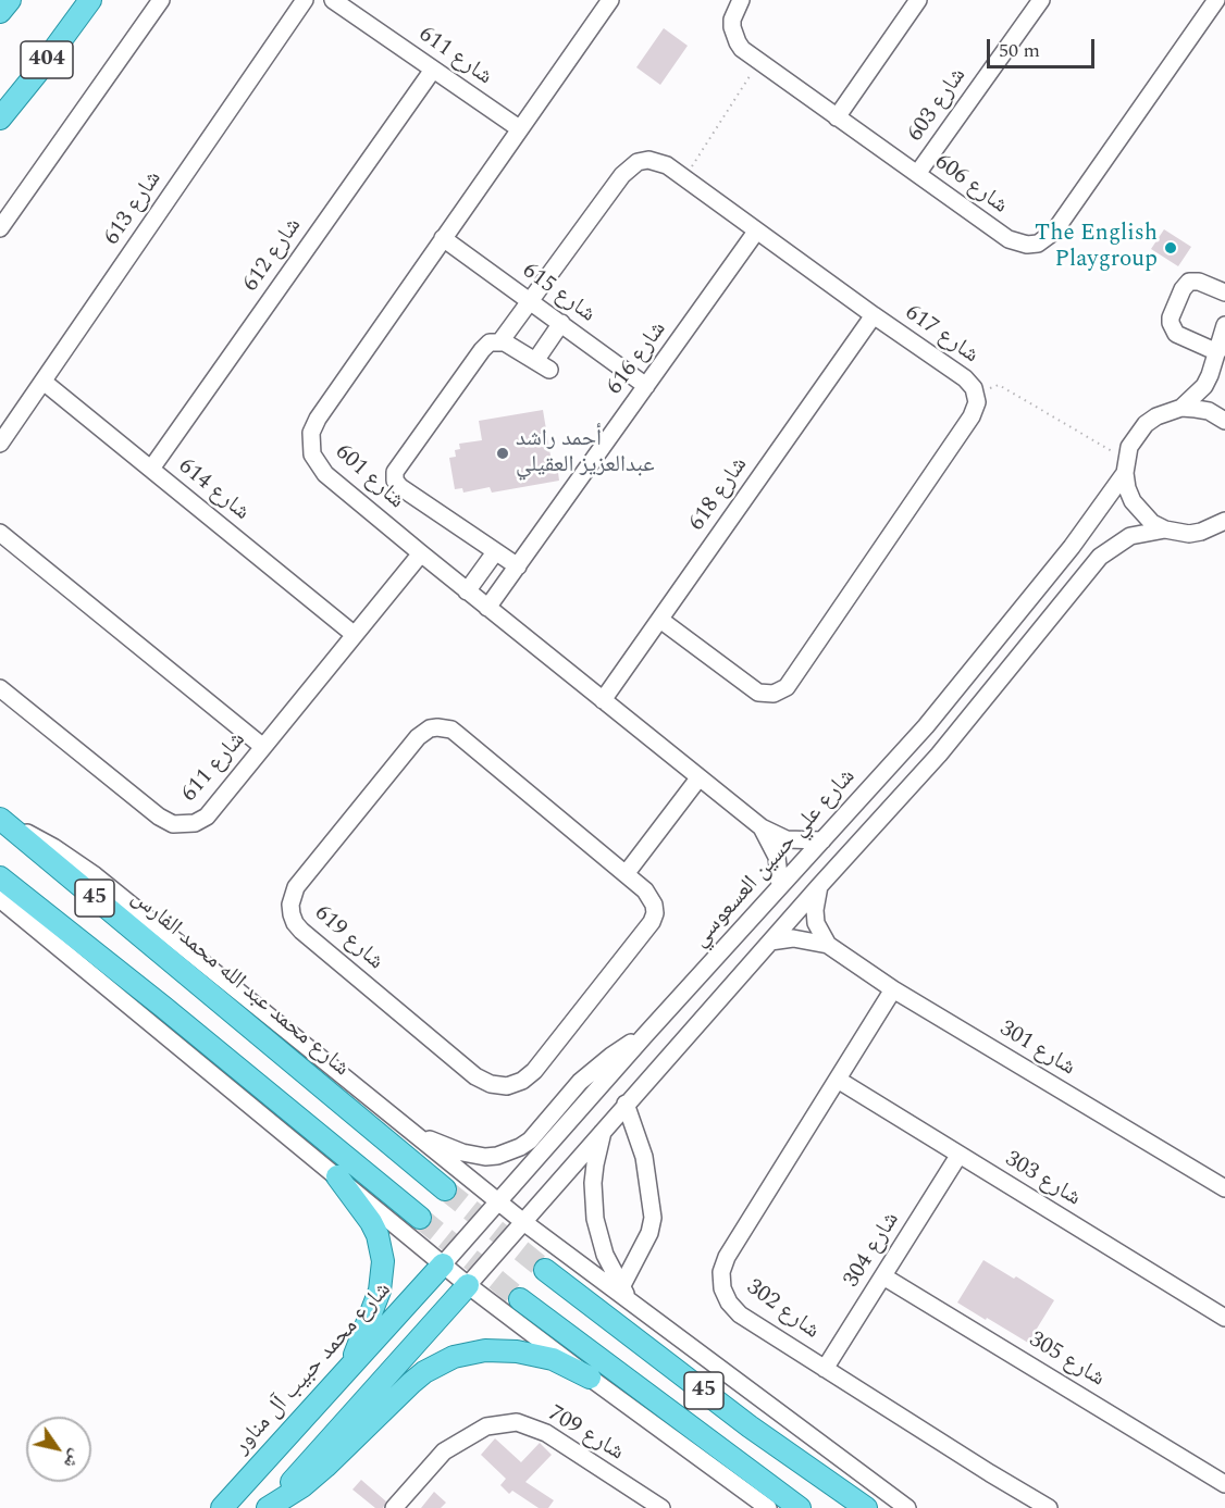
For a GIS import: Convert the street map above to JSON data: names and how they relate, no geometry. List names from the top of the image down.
{
  "streets": {
    "main road": [
      "404",
      "45",
      "شارع محمد عبد الله محمد الفارس",
      "شارع محمد حبيب آل مناور"
    ],
    "street": [
      "شارع 611",
      "شارع 603",
      "شارع 606",
      "شارع 613",
      "شارع 612",
      "شارع 615",
      "شارع 617",
      "شارع 616",
      "شارع 601",
      "شارع 614",
      "شارع 618",
      "شارع علي حسين العسعوسي",
      "شارع 619",
      "شارع 301",
      "شارع 303",
      "شارع 304",
      "شارع 302",
      "شارع 305",
      "شارع 709"
    ]
  },
  "crossings": [
    ["شارع 611", "شارع 612"],
    ["شارع 611", "شارع 601"],
    ["شارع 611", "شارع 614"],
    ["شارع 603", "شارع 606"],
    ["شارع 613", "شارع 614"],
    ["شارع 612", "شارع 614"],
    ["شارع 615", "شارع 617"],
    ["شارع 615", "شارع 616"],
    ["شارع 615", "شارع 601"],
    ["شارع 617", "شارع 616"],
    ["شارع 617", "شارع 618"],
    ["شارع 616", "شارع 601"],
    ["شارع 601", "شارع 618"],
    ["شارع 601", "شارع علي حسين العسعوسي"],
    ["شارع علي حسين العسعوسي", "شارع محمد حبيب آل مناور"],
    ["شارع 301", "شارع 302"],
    ["شارع 303", "شارع 304"],
    ["شارع 303", "شارع 302"],
    ["شارع 304", "شارع 302"],
    ["شارع 304", "شارع 305"]
  ],
  "places": ["The English Playgroup", "أحمد راشد عبدالعزيز العقيلي"],
  "scale_bar": "50 m",
  "north": "bottom right"
}
